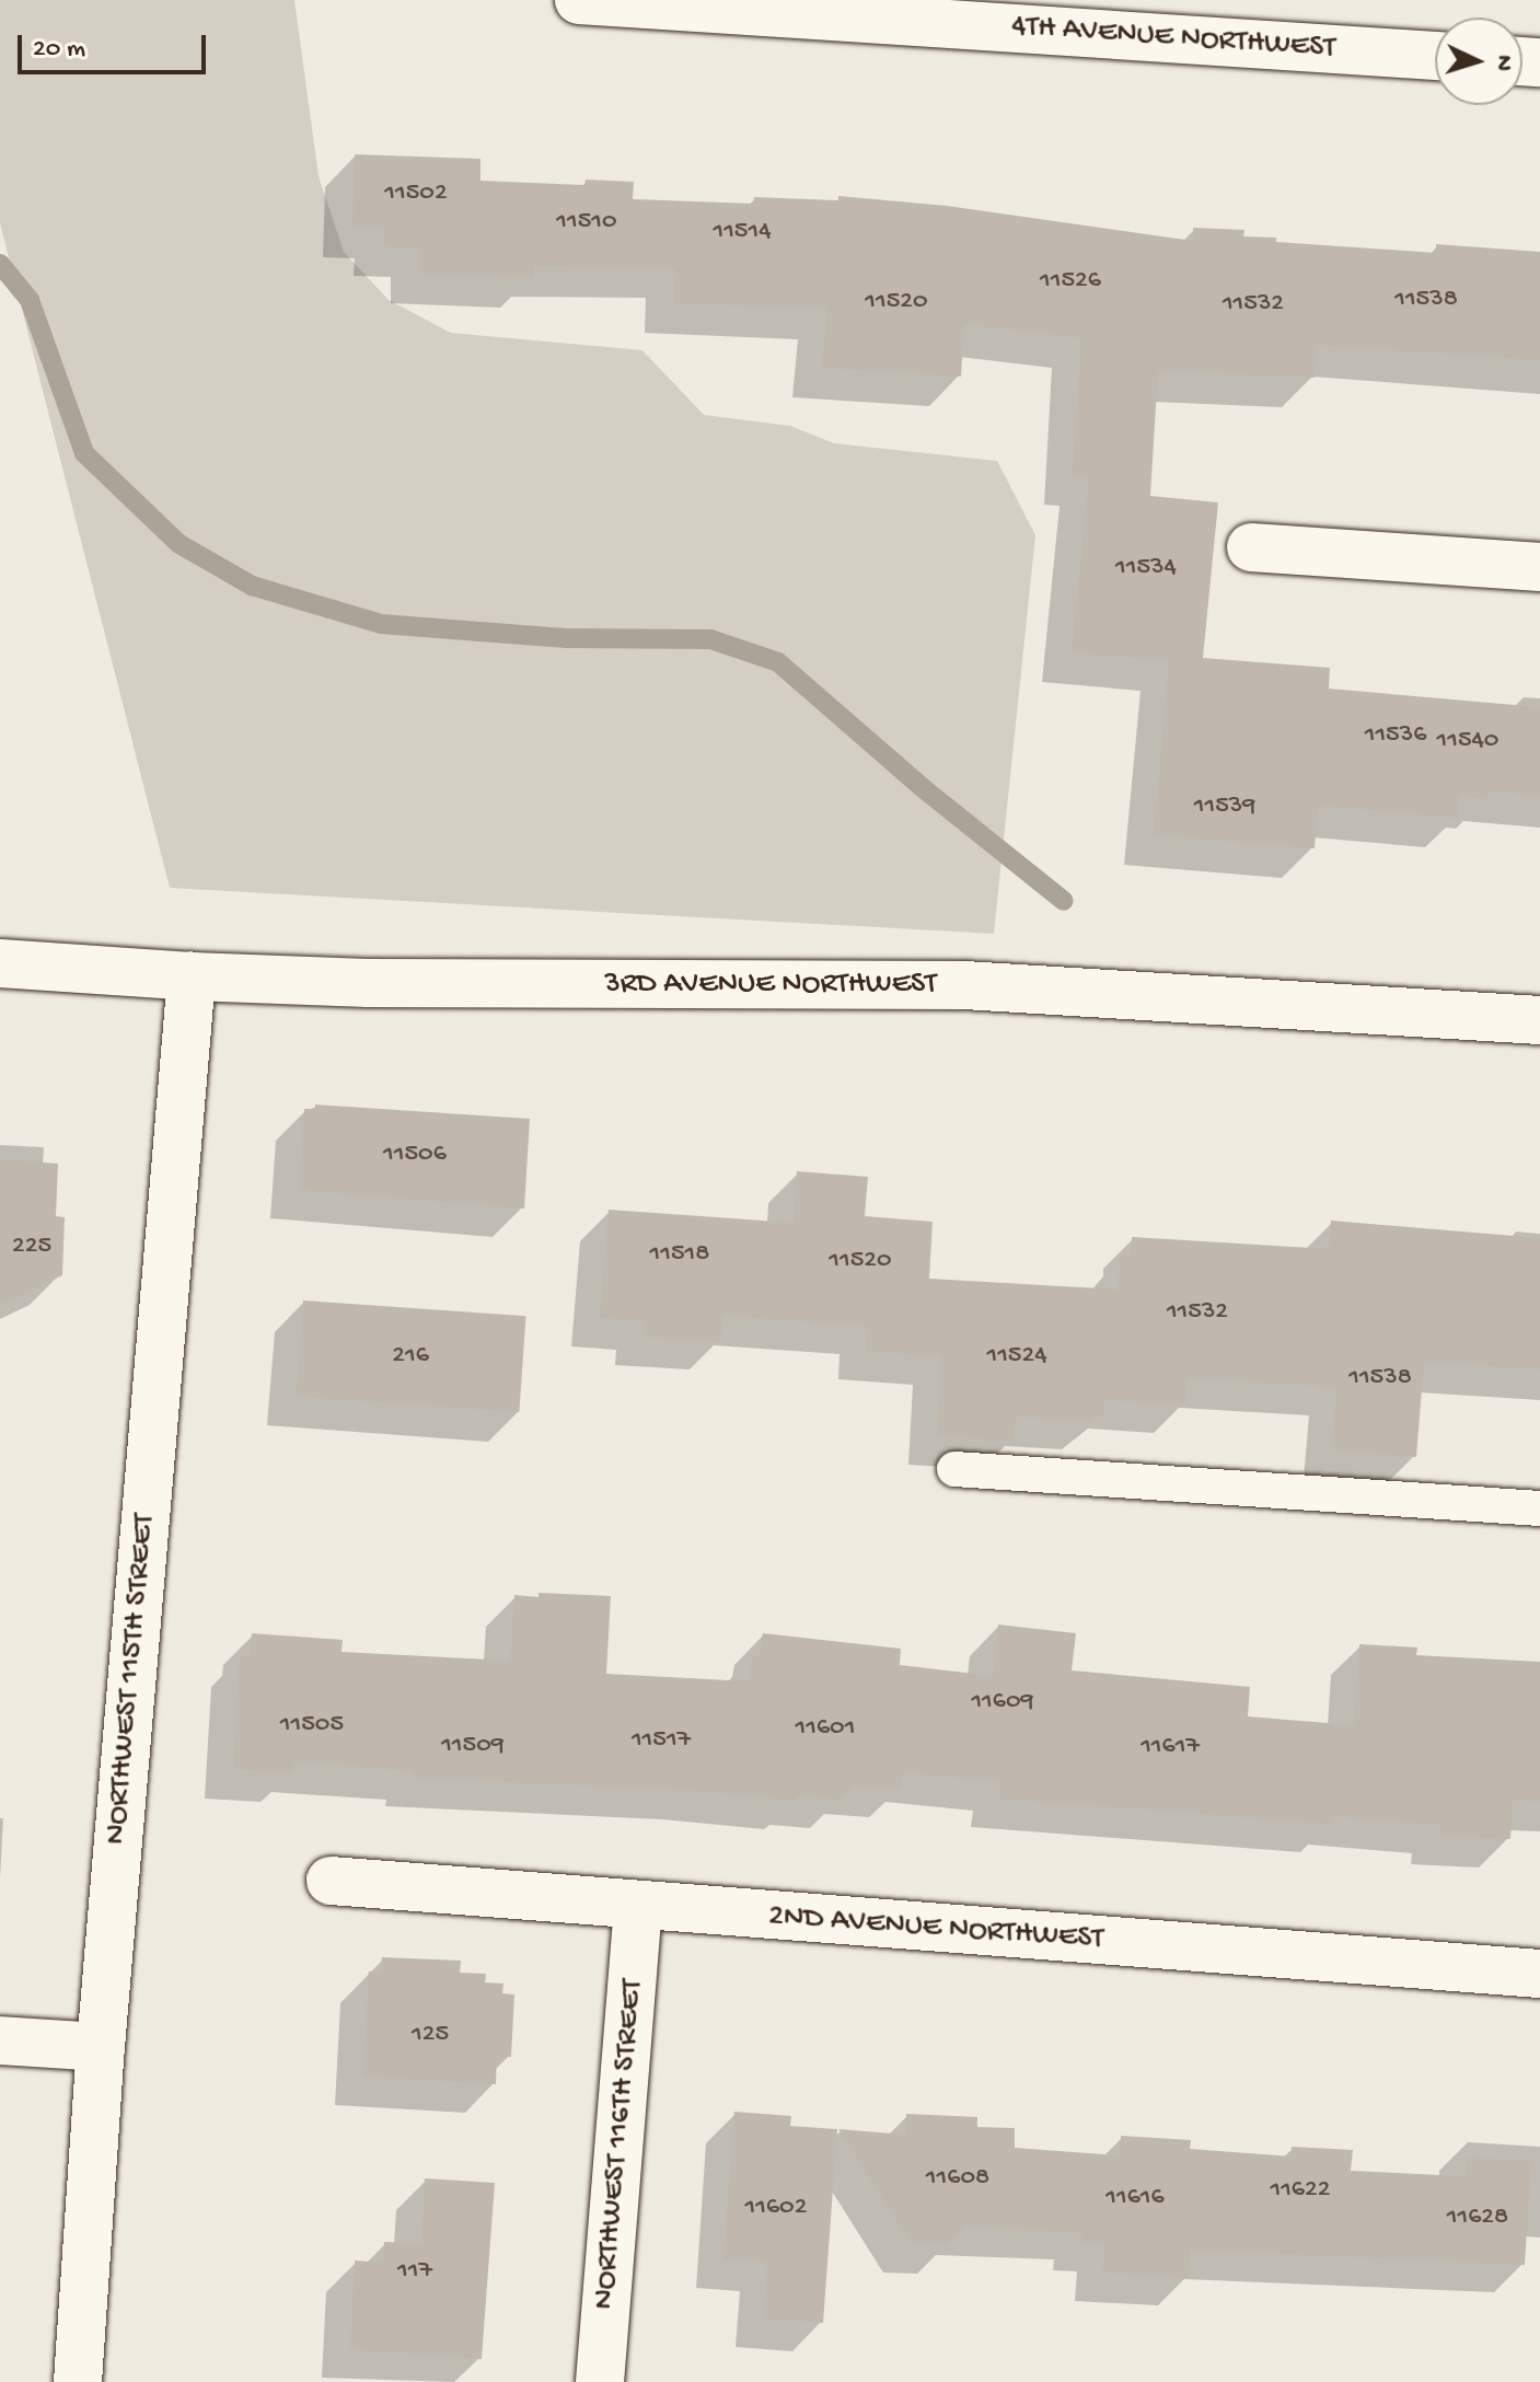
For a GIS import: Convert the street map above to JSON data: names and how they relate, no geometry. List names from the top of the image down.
{
  "streets": {
    "street": [
      "4TH AVENUE NORTHWEST",
      "3RD AVENUE NORTHWEST",
      "NORTHWEST 115TH STREET",
      "2ND AVENUE NORTHWEST",
      "NORTHWEST 116TH STREET"
    ]
  },
  "crossings": [
    ["3RD AVENUE NORTHWEST", "NORTHWEST 115TH STREET"],
    ["2ND AVENUE NORTHWEST", "NORTHWEST 116TH STREET"]
  ],
  "house_numbers": [
    "11502",
    "11510",
    "11514",
    "11526",
    "11538",
    "11520",
    "11532",
    "11534",
    "11536",
    "11540",
    "11539",
    "11506",
    "225",
    "11518",
    "11520",
    "11532",
    "216",
    "11524",
    "11538",
    "11609",
    "11505",
    "11601",
    "11517",
    "11509",
    "11617",
    "125",
    "11608",
    "11622",
    "11616",
    "11602",
    "11628",
    "117"
  ],
  "scale_bar": "20 m",
  "north": "right"
}
